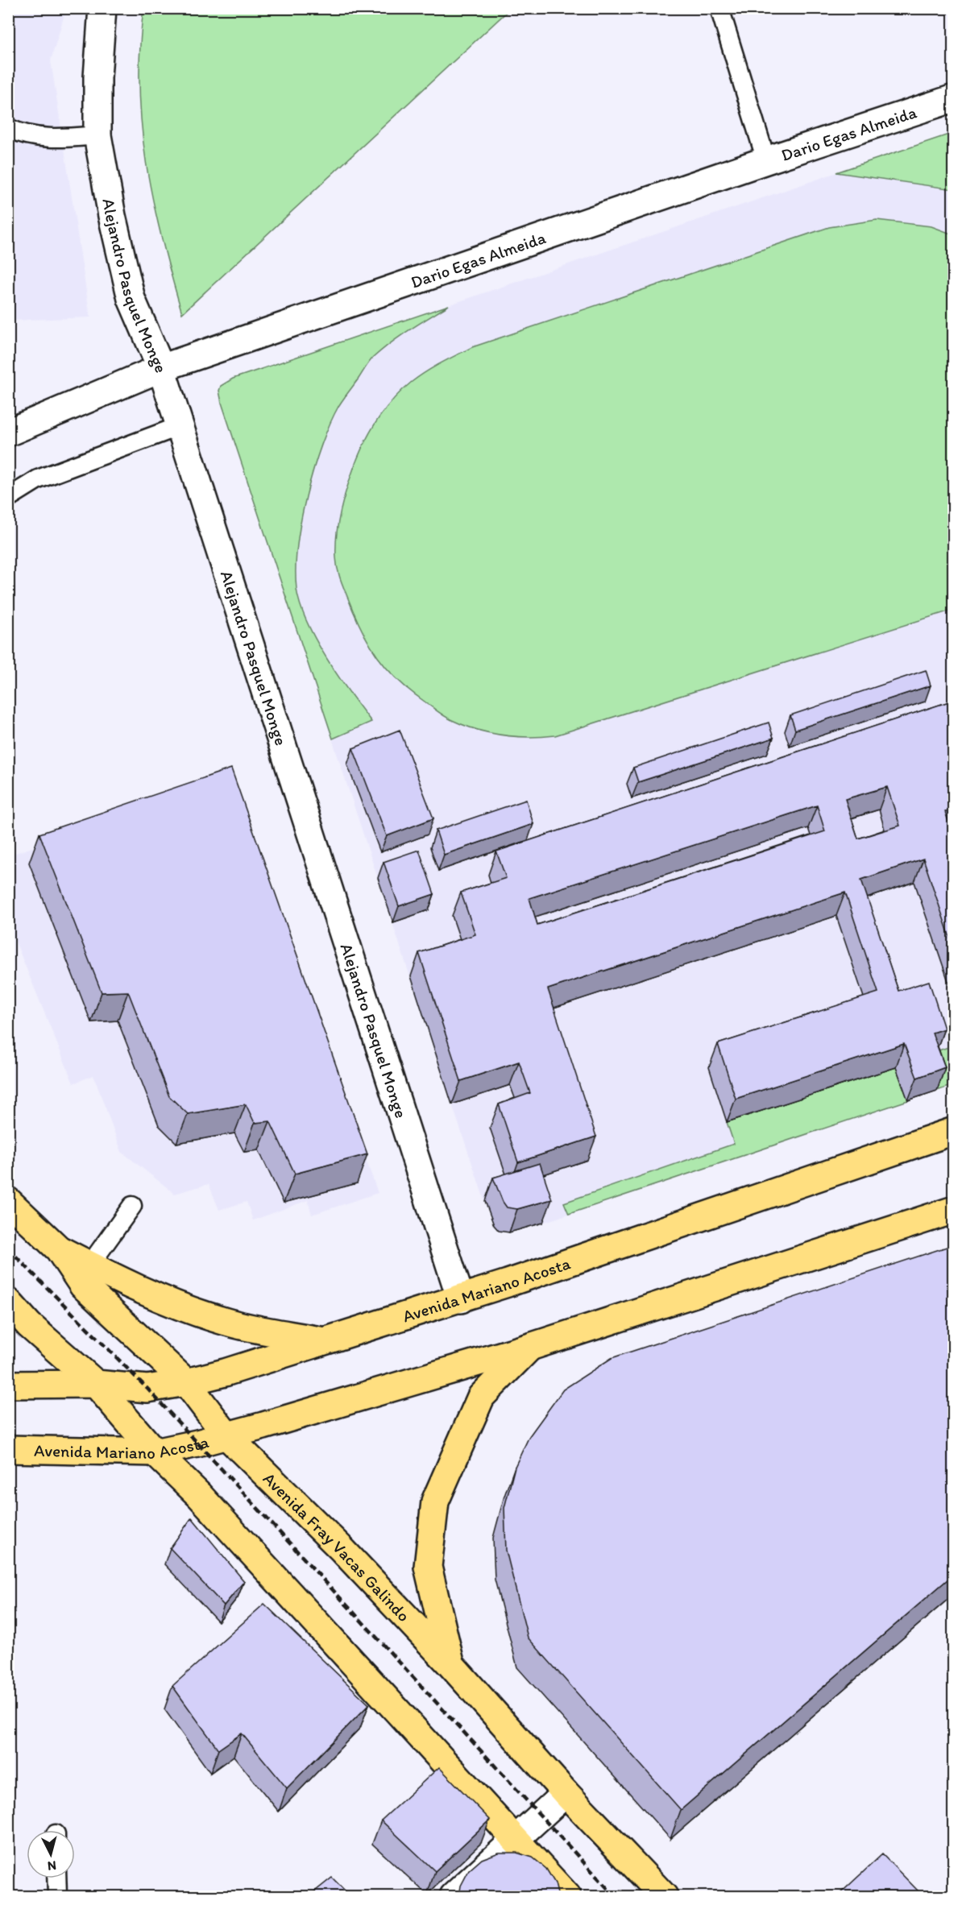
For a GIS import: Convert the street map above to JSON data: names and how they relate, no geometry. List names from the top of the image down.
{
  "streets": {
    "main road": ["Avenida Mariano Acosta", "Avenida Fray Vacas Galindo"],
    "street": ["Dario Egas Almeida", "Alejandro Pasquel Monge"]
  },
  "crossings": [
    ["Dario Egas Almeida", "Alejandro Pasquel Monge"],
    ["Alejandro Pasquel Monge", "Avenida Mariano Acosta"],
    ["Avenida Mariano Acosta", "Avenida Fray Vacas Galindo"]
  ],
  "north": "bottom"
}
